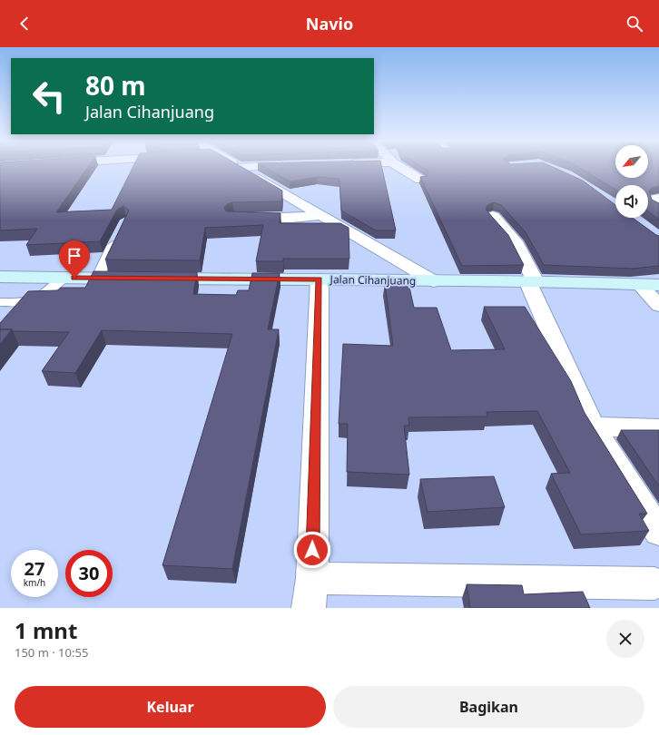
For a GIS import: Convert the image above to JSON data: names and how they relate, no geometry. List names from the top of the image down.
{
  "streets": {
    "main road": ["Jalan Cihanjuang"]
  },
  "north": "bottom left",
  "page": {
    "header": "Navio",
    "turn": ["80 m", "Jalan Cihanjuang"],
    "speed": "27 km/h",
    "limit": "30",
    "heading": ["1 mnt", "150 m · 10:55"],
    "buttons": ["Keluar", "Bagikan"]
  }
}
